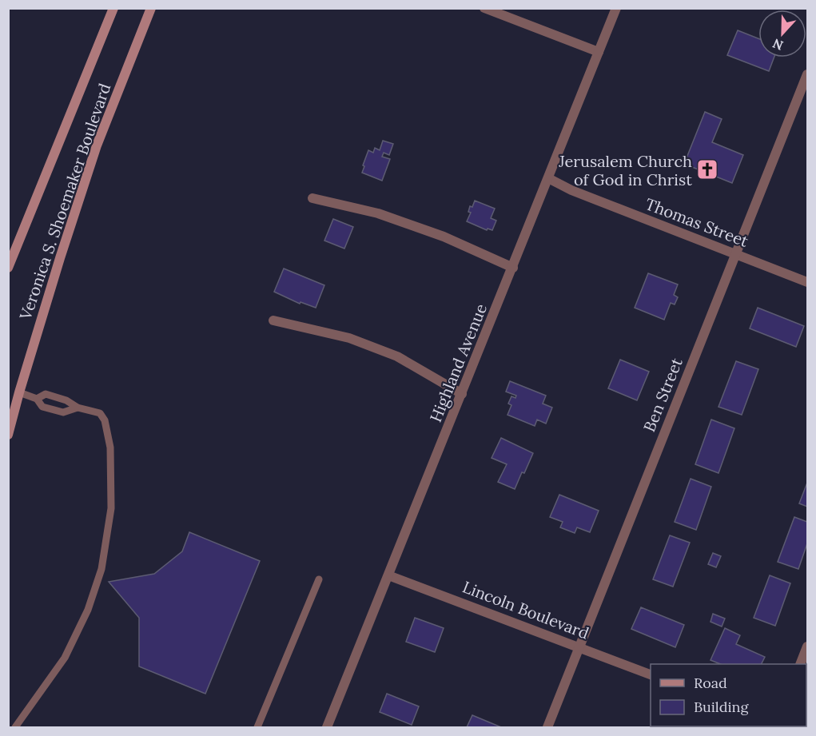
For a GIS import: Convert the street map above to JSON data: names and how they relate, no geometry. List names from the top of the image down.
{
  "streets": {
    "street": [
      "Veronica S. Shoemaker Boulevard",
      "Thomas Street",
      "Highland Avenue",
      "Ben Street",
      "Lincoln Boulevard"
    ]
  },
  "crossings": [
    ["Thomas Street", "Highland Avenue"],
    ["Thomas Street", "Ben Street"],
    ["Highland Avenue", "Lincoln Boulevard"],
    ["Ben Street", "Lincoln Boulevard"]
  ],
  "places": {
    "church": ["Jerusalem Church of God in Christ"]
  },
  "legend": ["Road", "Building"],
  "north": "bottom"
}
